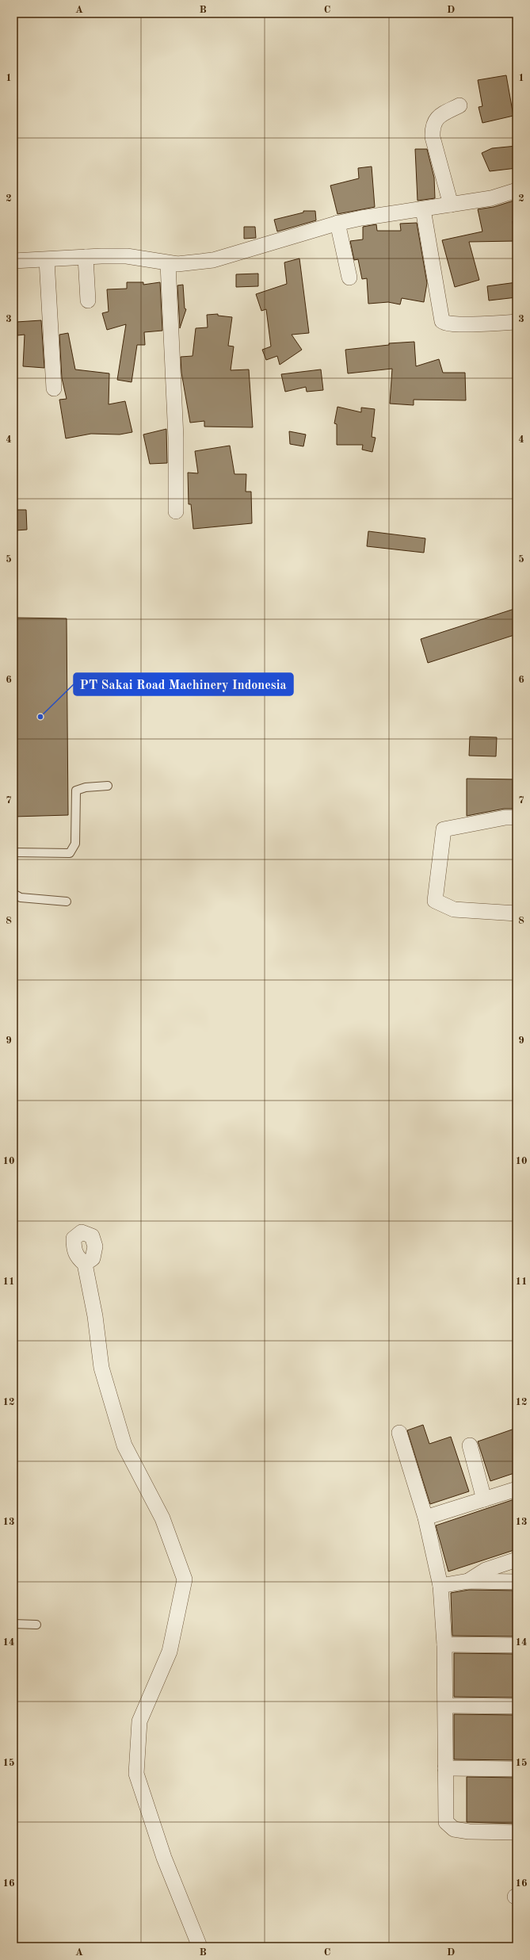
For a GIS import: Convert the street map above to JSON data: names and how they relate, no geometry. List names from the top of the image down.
{
  "places": ["PT Sakai Road Machinery Indonesia"],
  "grid": {
    "columns": [
      "A",
      "B",
      "C",
      "D"
    ],
    "rows": [
      "1",
      "2",
      "3",
      "4",
      "5",
      "6",
      "7",
      "8",
      "9",
      "10",
      "11",
      "12",
      "13",
      "14",
      "15",
      "16"
    ]
  }
}
